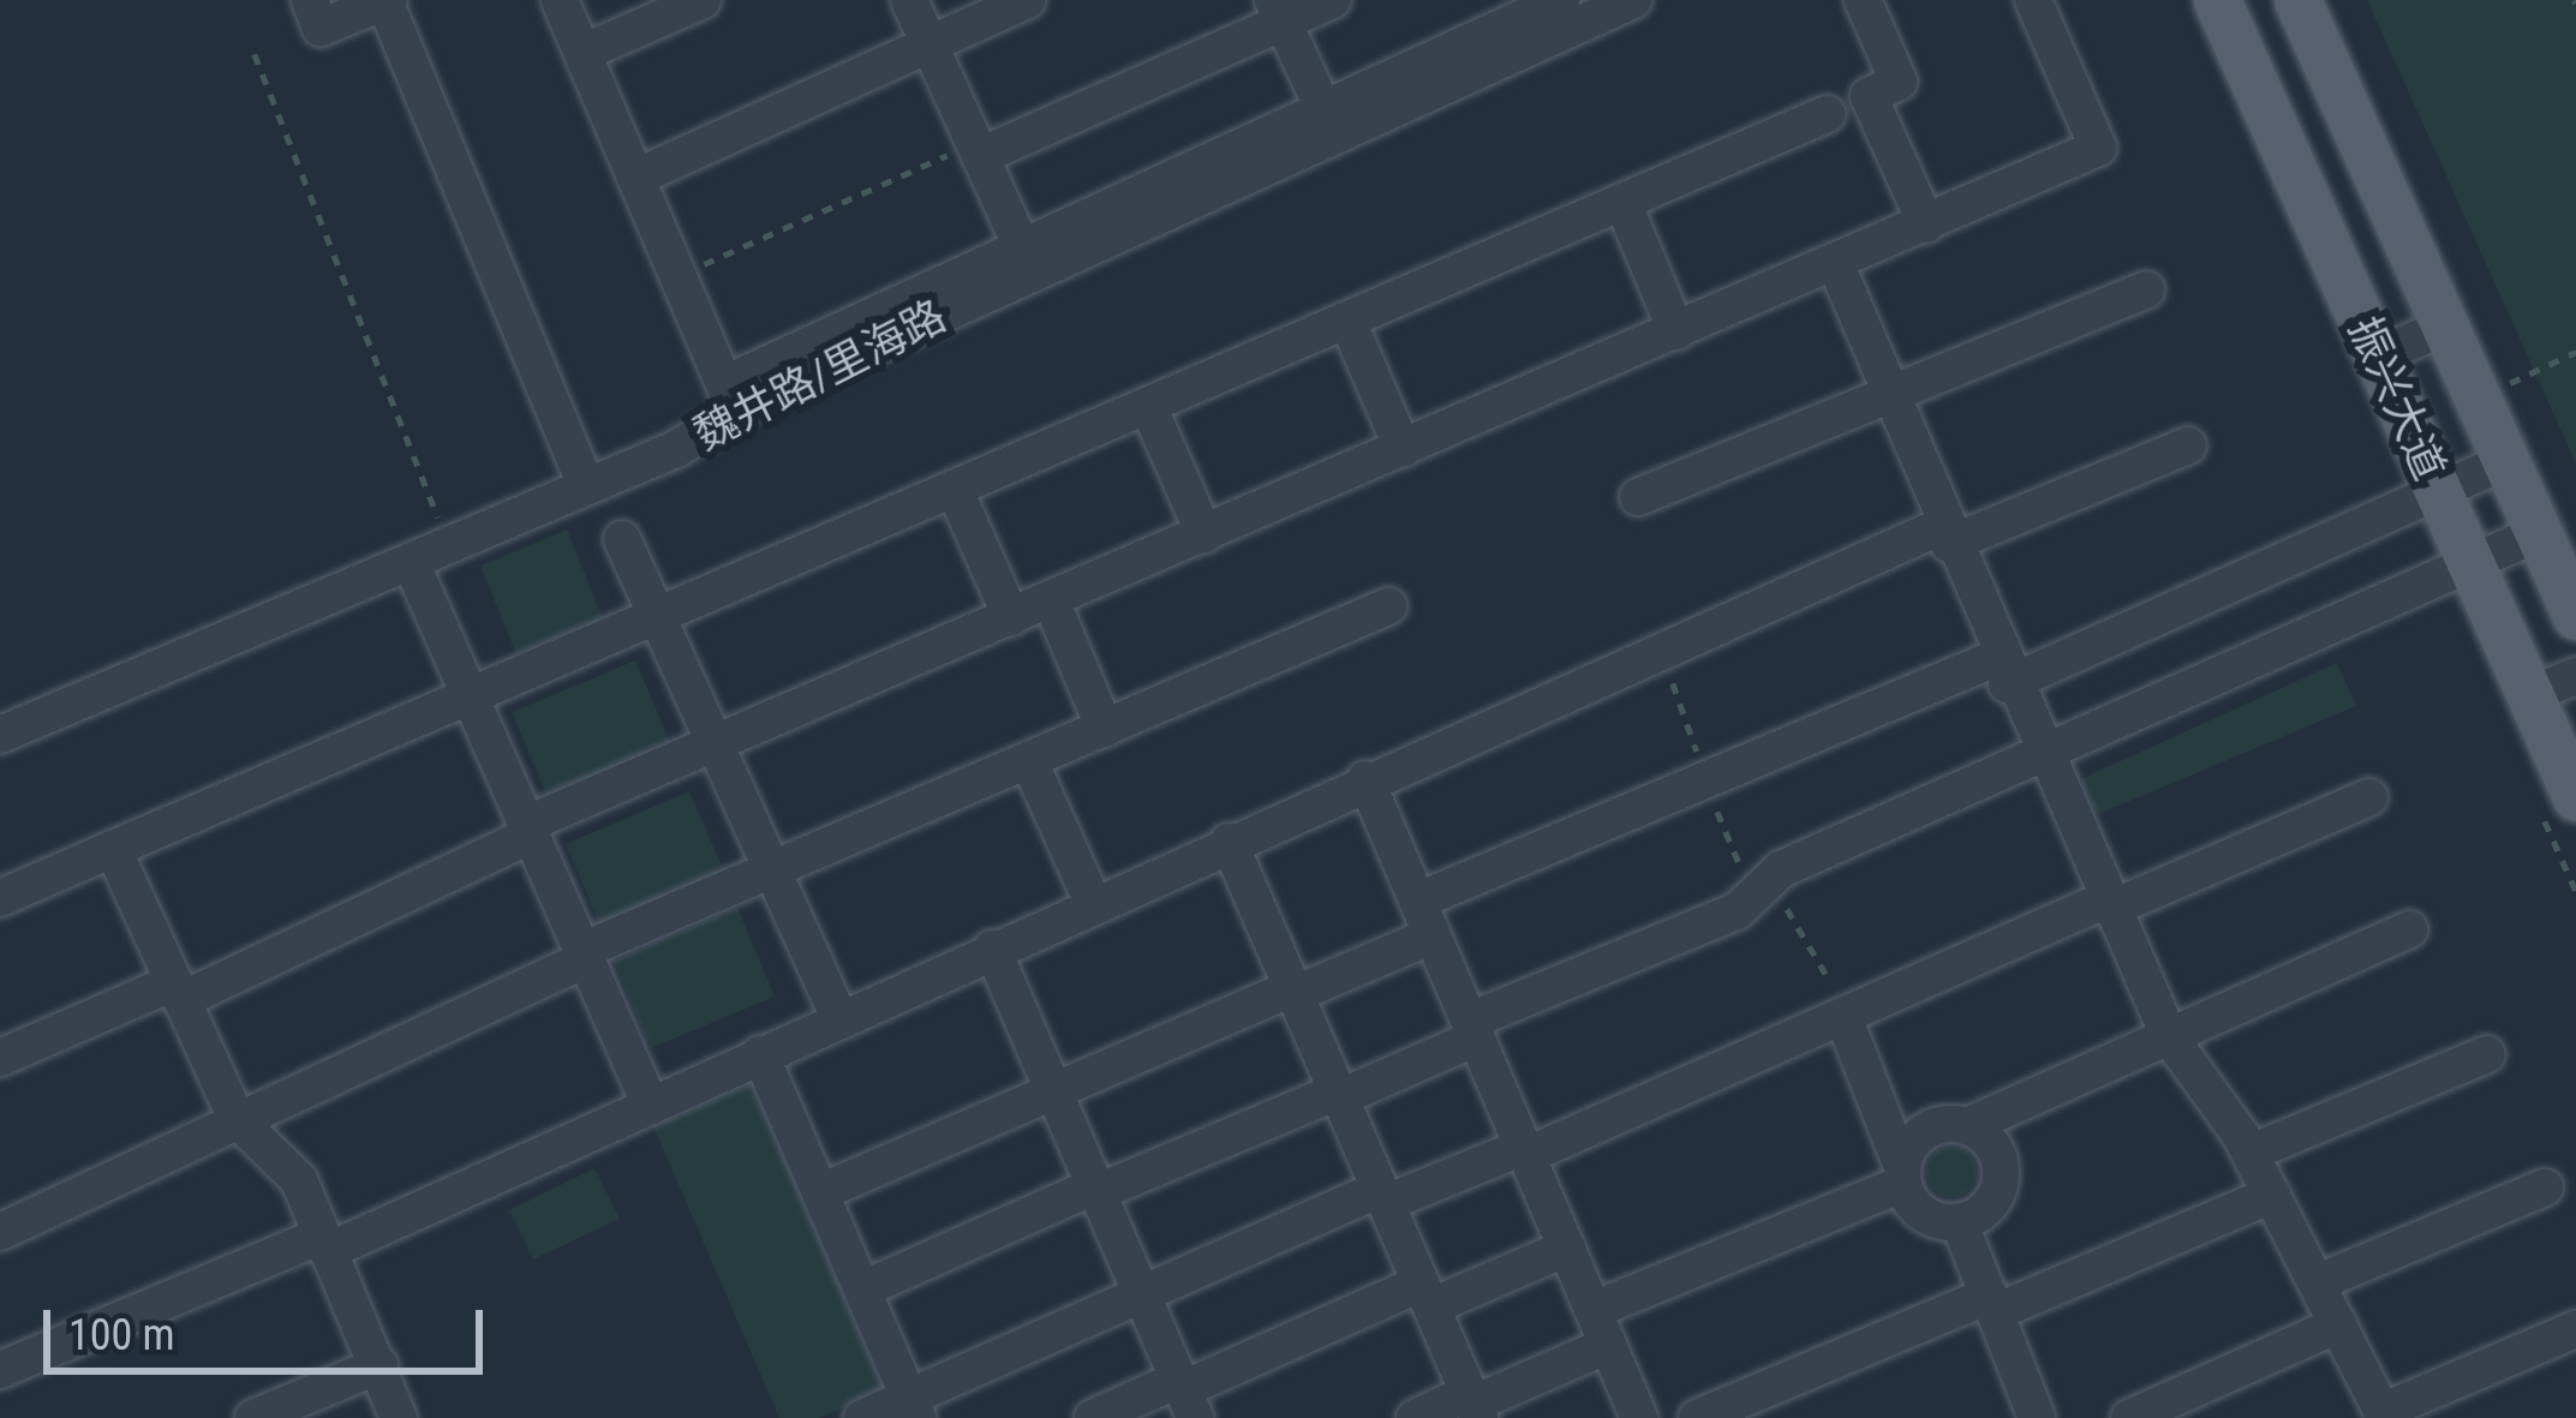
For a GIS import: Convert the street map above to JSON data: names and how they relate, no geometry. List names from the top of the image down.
{
  "streets": {
    "main road": ["振兴大道"],
    "street": ["魏井路/里海路"]
  },
  "scale_bar": "100 m"
}
